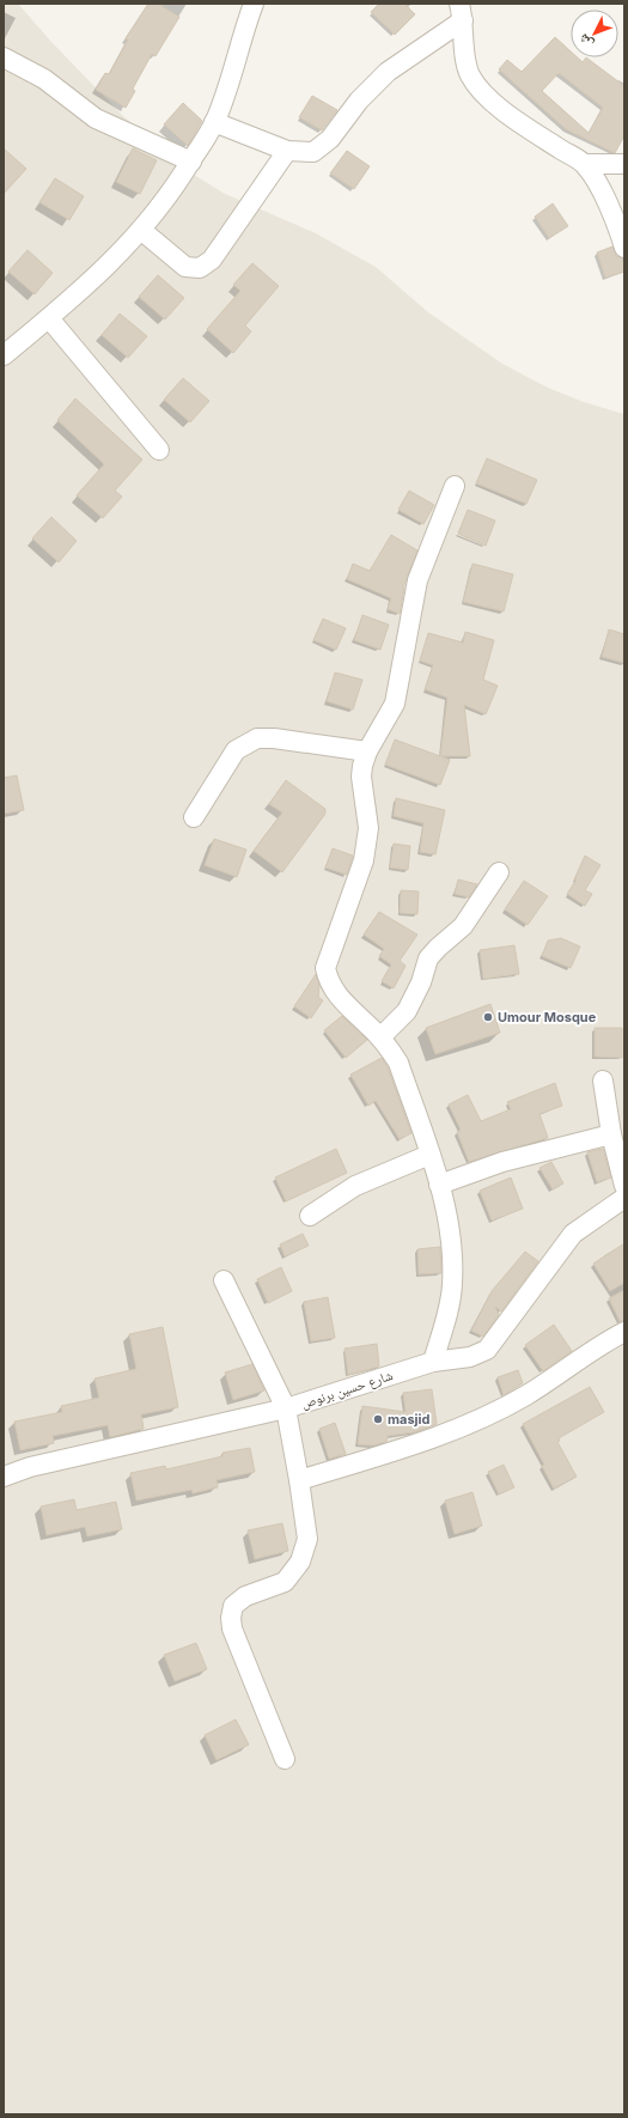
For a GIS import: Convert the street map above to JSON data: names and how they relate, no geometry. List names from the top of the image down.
{
  "streets": {
    "street": ["شارع حسين برنوص"]
  },
  "places": ["Umour Mosque", "masjid"],
  "north": "bottom left"
}
